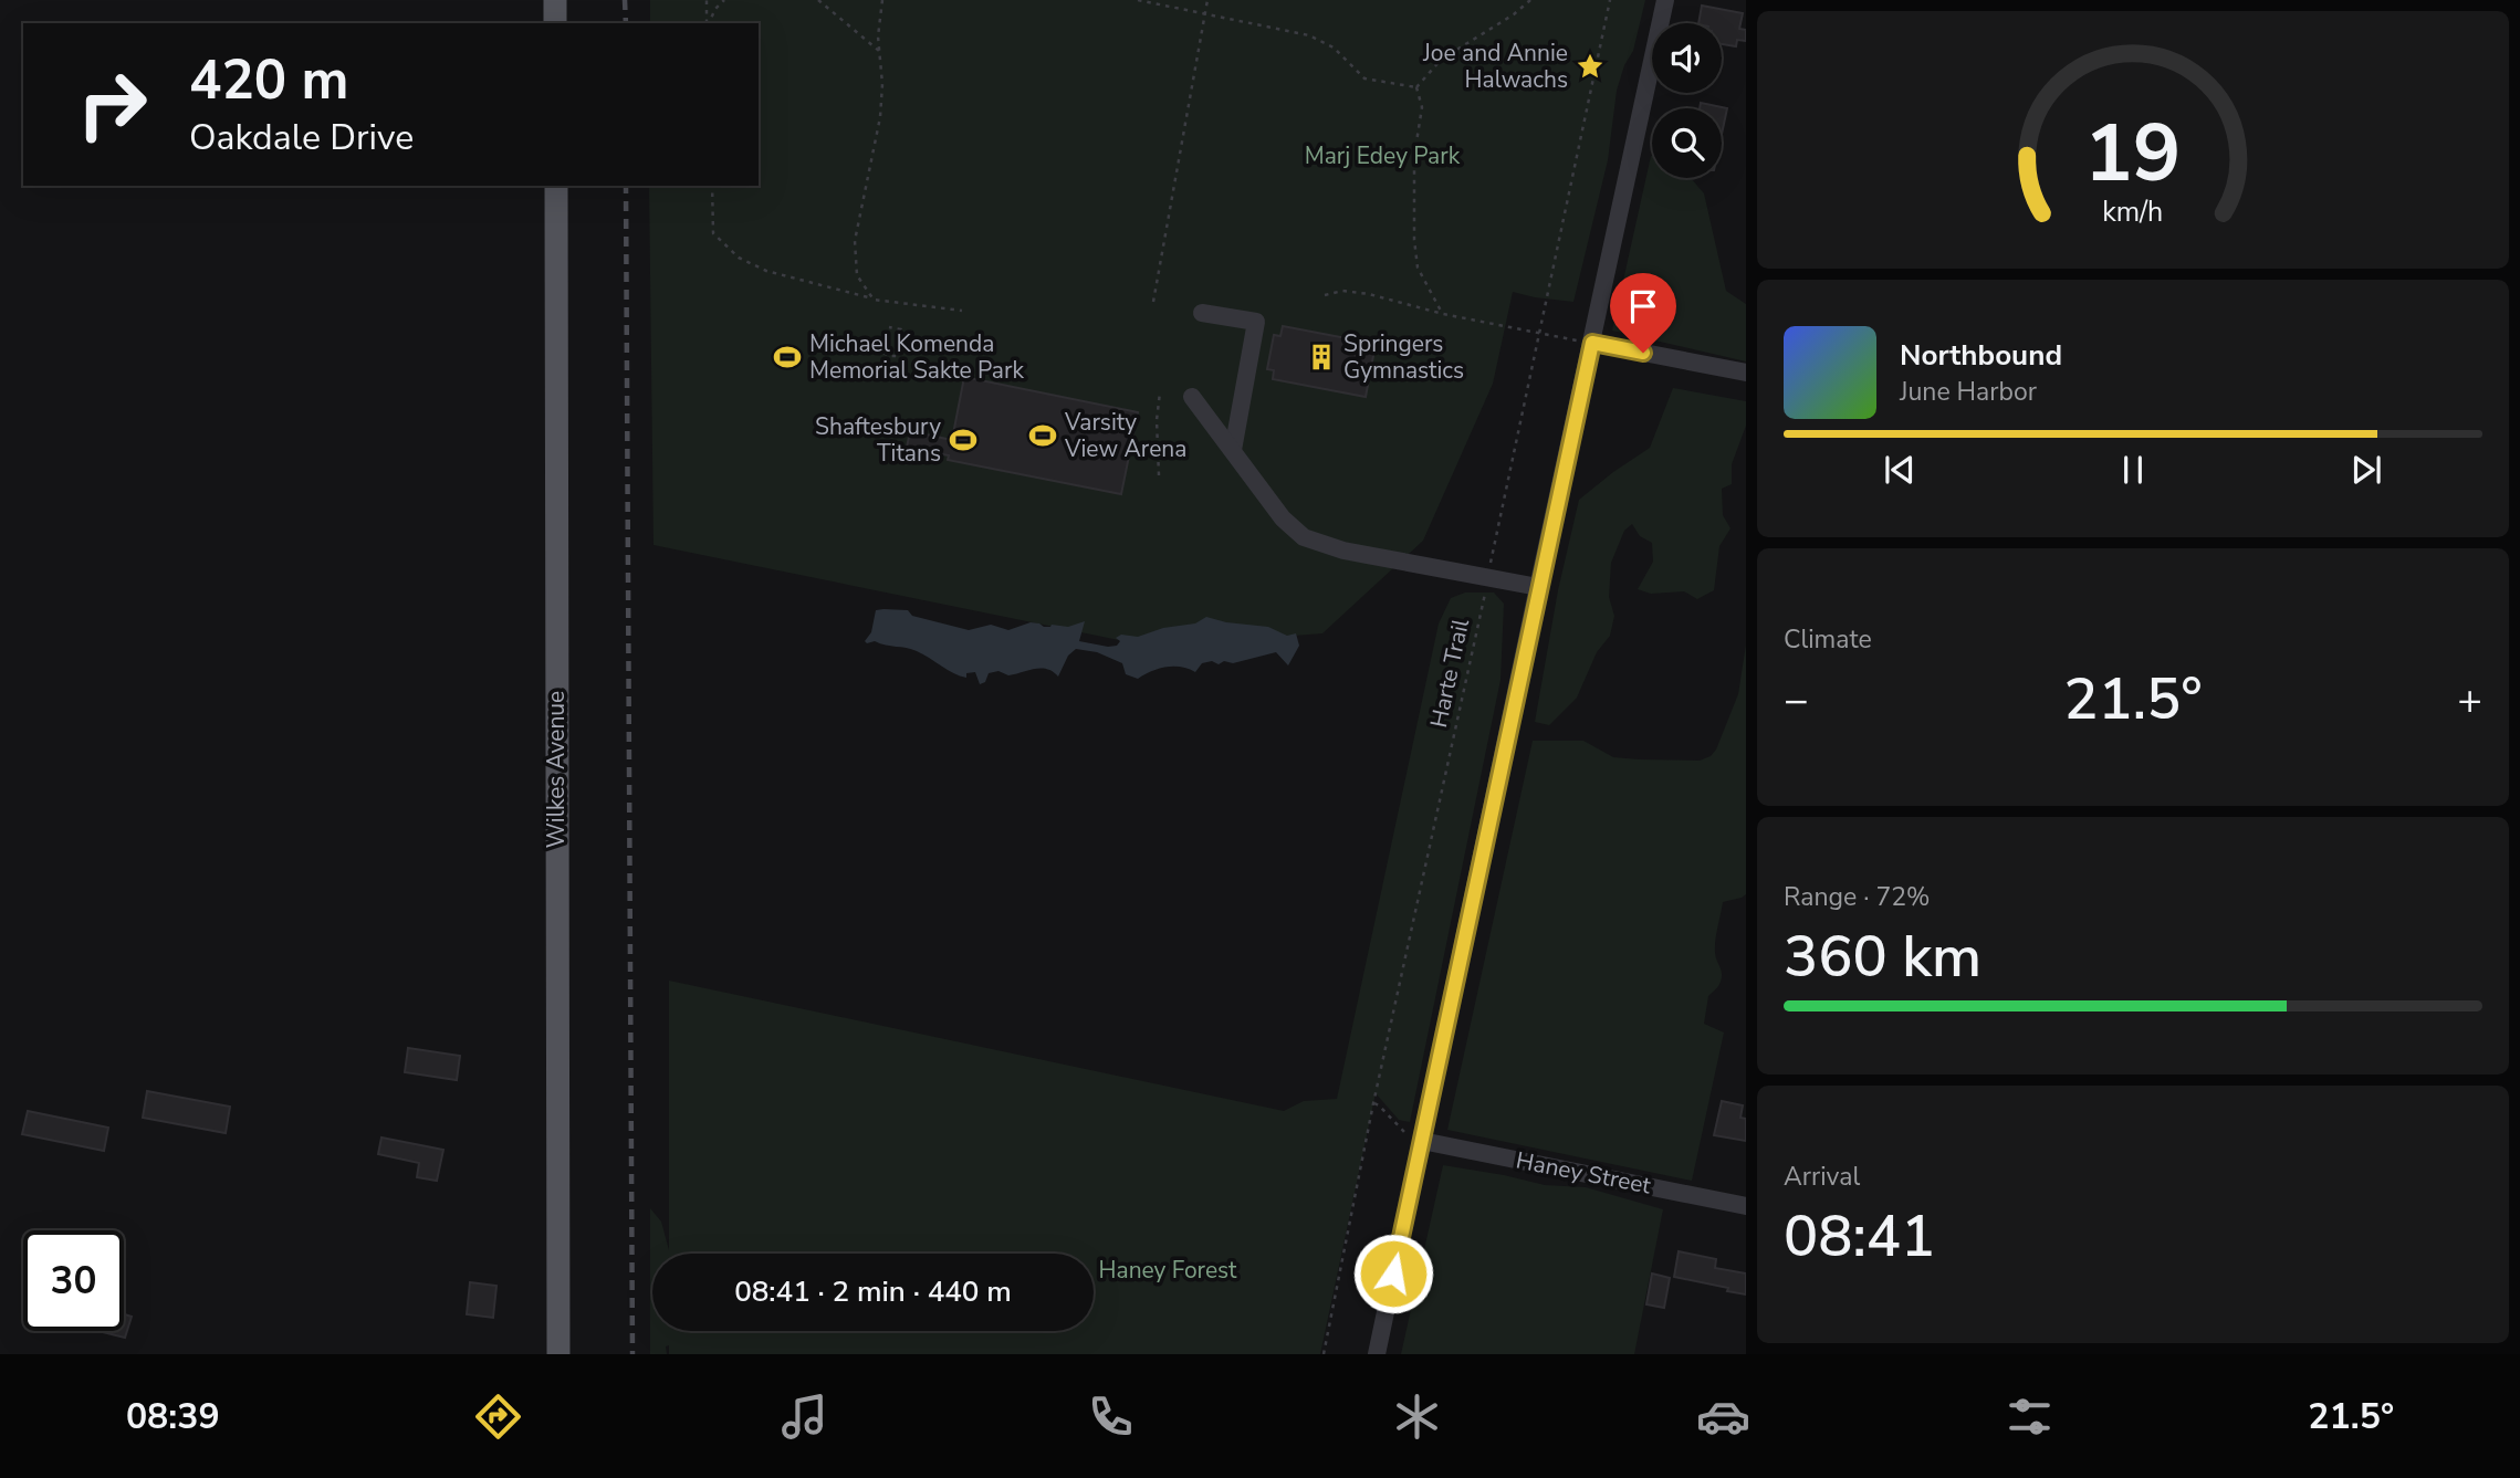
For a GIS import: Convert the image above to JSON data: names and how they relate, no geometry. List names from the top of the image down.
{
  "streets": {
    "main road": ["Wilkes Avenue"],
    "street": ["Haney Street"],
    "path": ["Harte Trail"]
  },
  "parks": ["Marj Edey Park", "Haney Forest"],
  "places": {
    "place": ["Joe and Annie Halwachs"],
    "sports": ["Michael Komenda Memorial Sakte Park", "Varsity View Arena", "Shaftesbury Titans"],
    "building": ["Springers Gymnastics"]
  },
  "page": {
    "turn": ["420 m", "Oakdale Drive"],
    "song": ["Northbound", "June Harbor"],
    "tile": [
      "Climate",
      ["Range · 72%", "360 km"],
      ["Arrival", "08:41"]
    ],
    "heat": ["−", "21.5°", "+"],
    "limit": "30",
    "trip": "08:41 · 2 min · 440 m",
    "tabs": ["08:39", "21.5°"],
    "gauge": ["19", "km/h"]
  }
}
